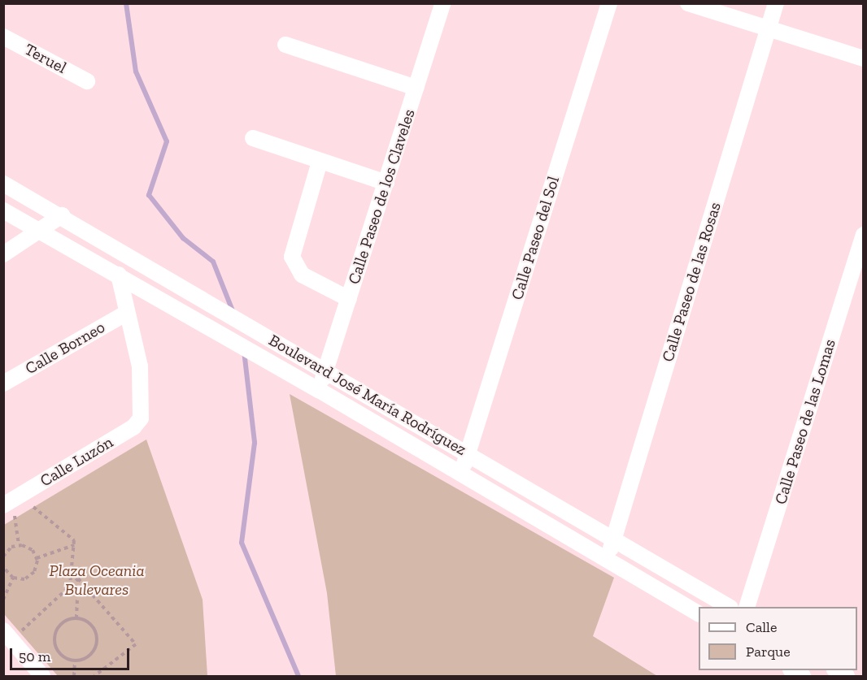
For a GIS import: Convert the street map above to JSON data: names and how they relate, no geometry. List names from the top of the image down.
{
  "streets": {
    "street": [
      "Teruel",
      "Calle Paseo de los Claveles",
      "Calle Paseo del Sol",
      "Calle Paseo de las Rosas",
      "Calle Borneo",
      "Boulevard José María Rodríguez",
      "Calle Paseo de las Lomas",
      "Calle Luzón"
    ]
  },
  "crossings": [
    ["Calle Paseo de los Claveles", "Boulevard José María Rodríguez"],
    ["Calle Paseo del Sol", "Boulevard José María Rodríguez"],
    ["Calle Paseo de las Rosas", "Boulevard José María Rodríguez"],
    ["Calle Borneo", "Calle Luzón"]
  ],
  "parks": ["Plaza Oceania Bulevares"],
  "legend": ["Calle", "Parque"],
  "scale_bar": "50 m"
}
